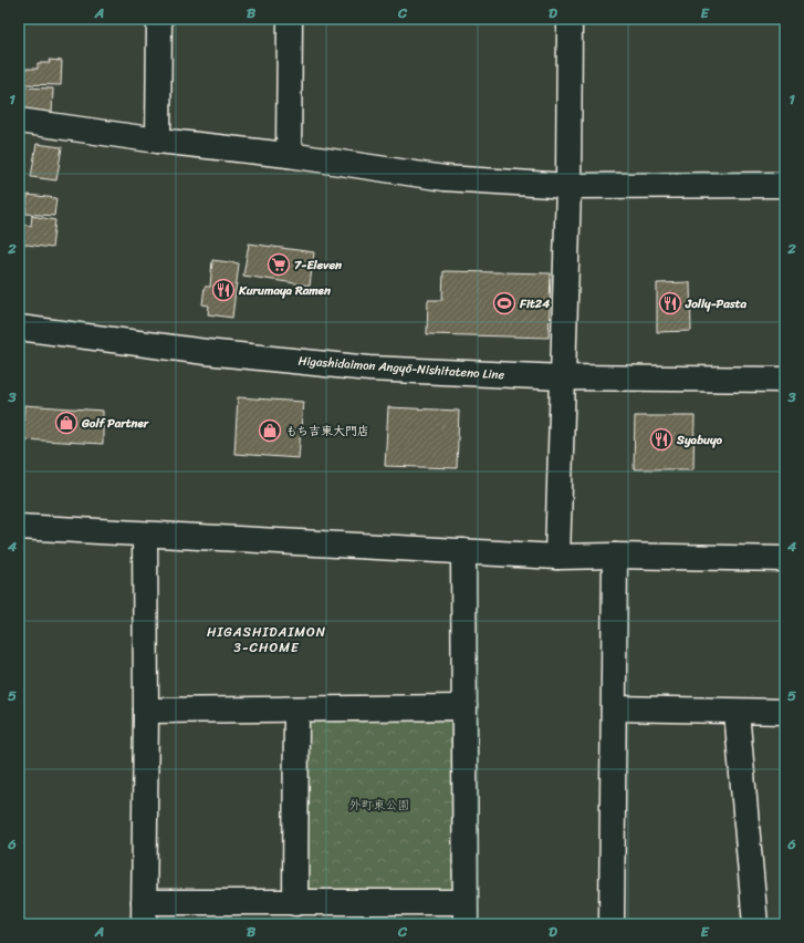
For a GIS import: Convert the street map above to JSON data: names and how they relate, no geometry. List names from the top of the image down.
{
  "streets": {
    "street": ["Higashidaimon Angyō-Nishitateno Line"]
  },
  "districts": ["HIGASHIDAIMON 3-CHOME"],
  "parks": ["外町東公園"],
  "places": {
    "supermarket": ["7-Eleven"],
    "restaurant": ["Kurumaya Ramen", "Jolly-Pasta", "Syabuyo"],
    "sports": ["Fit24"],
    "shop": ["Golf Partner", "もち吉東大門店"]
  },
  "grid": {
    "columns": [
      "A",
      "B",
      "C",
      "D",
      "E"
    ],
    "rows": [
      "1",
      "2",
      "3",
      "4",
      "5",
      "6"
    ]
  }
}
